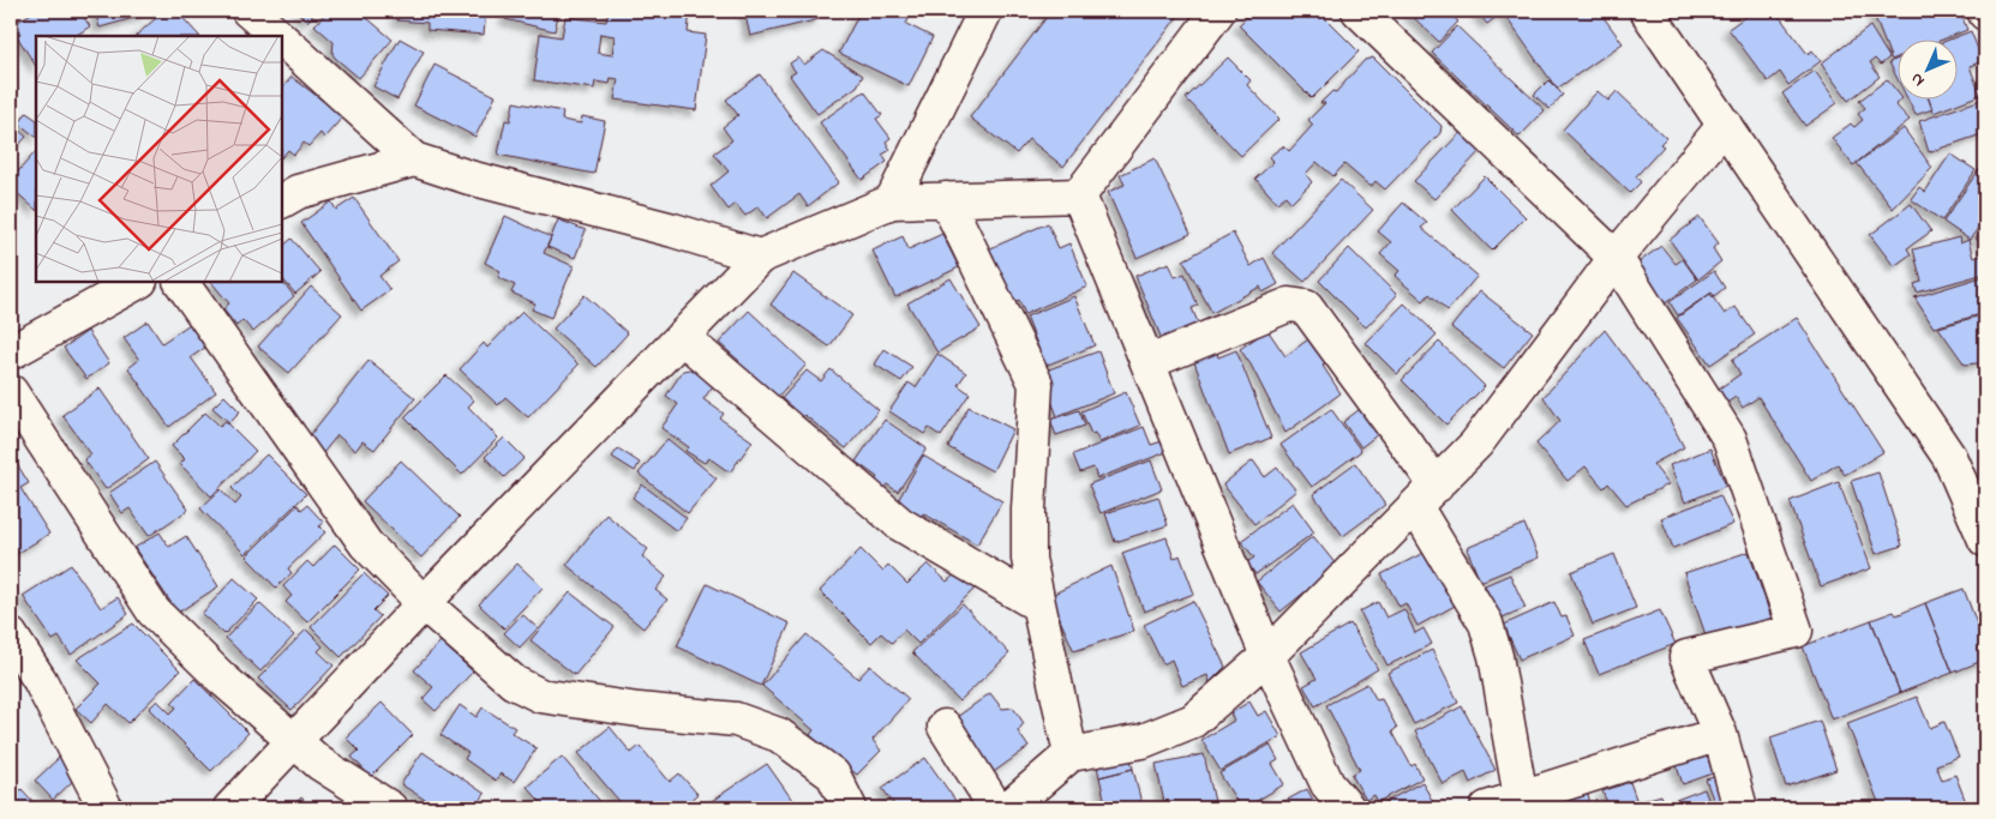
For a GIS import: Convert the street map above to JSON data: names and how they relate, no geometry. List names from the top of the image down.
{
  "north": "bottom left"
}
